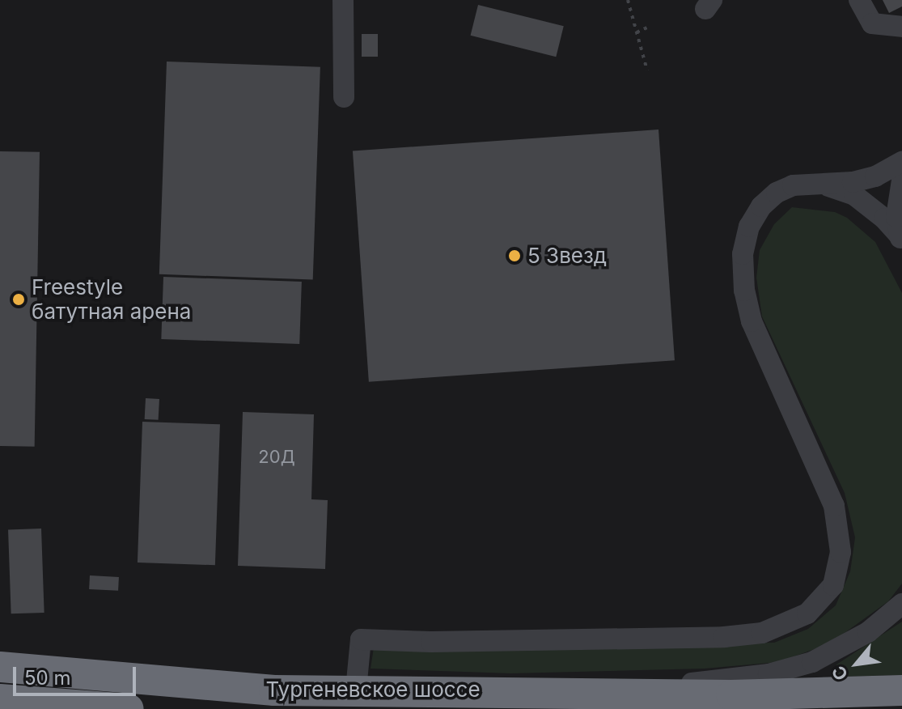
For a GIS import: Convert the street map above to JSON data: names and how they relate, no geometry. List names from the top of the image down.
{
  "streets": {
    "highway": ["Тургеневское шоссе"]
  },
  "places": ["5 Звезд", "Freestyle батутная арена"],
  "house_numbers": ["20Д"],
  "scale_bar": "50 m",
  "north": "bottom left"
}
